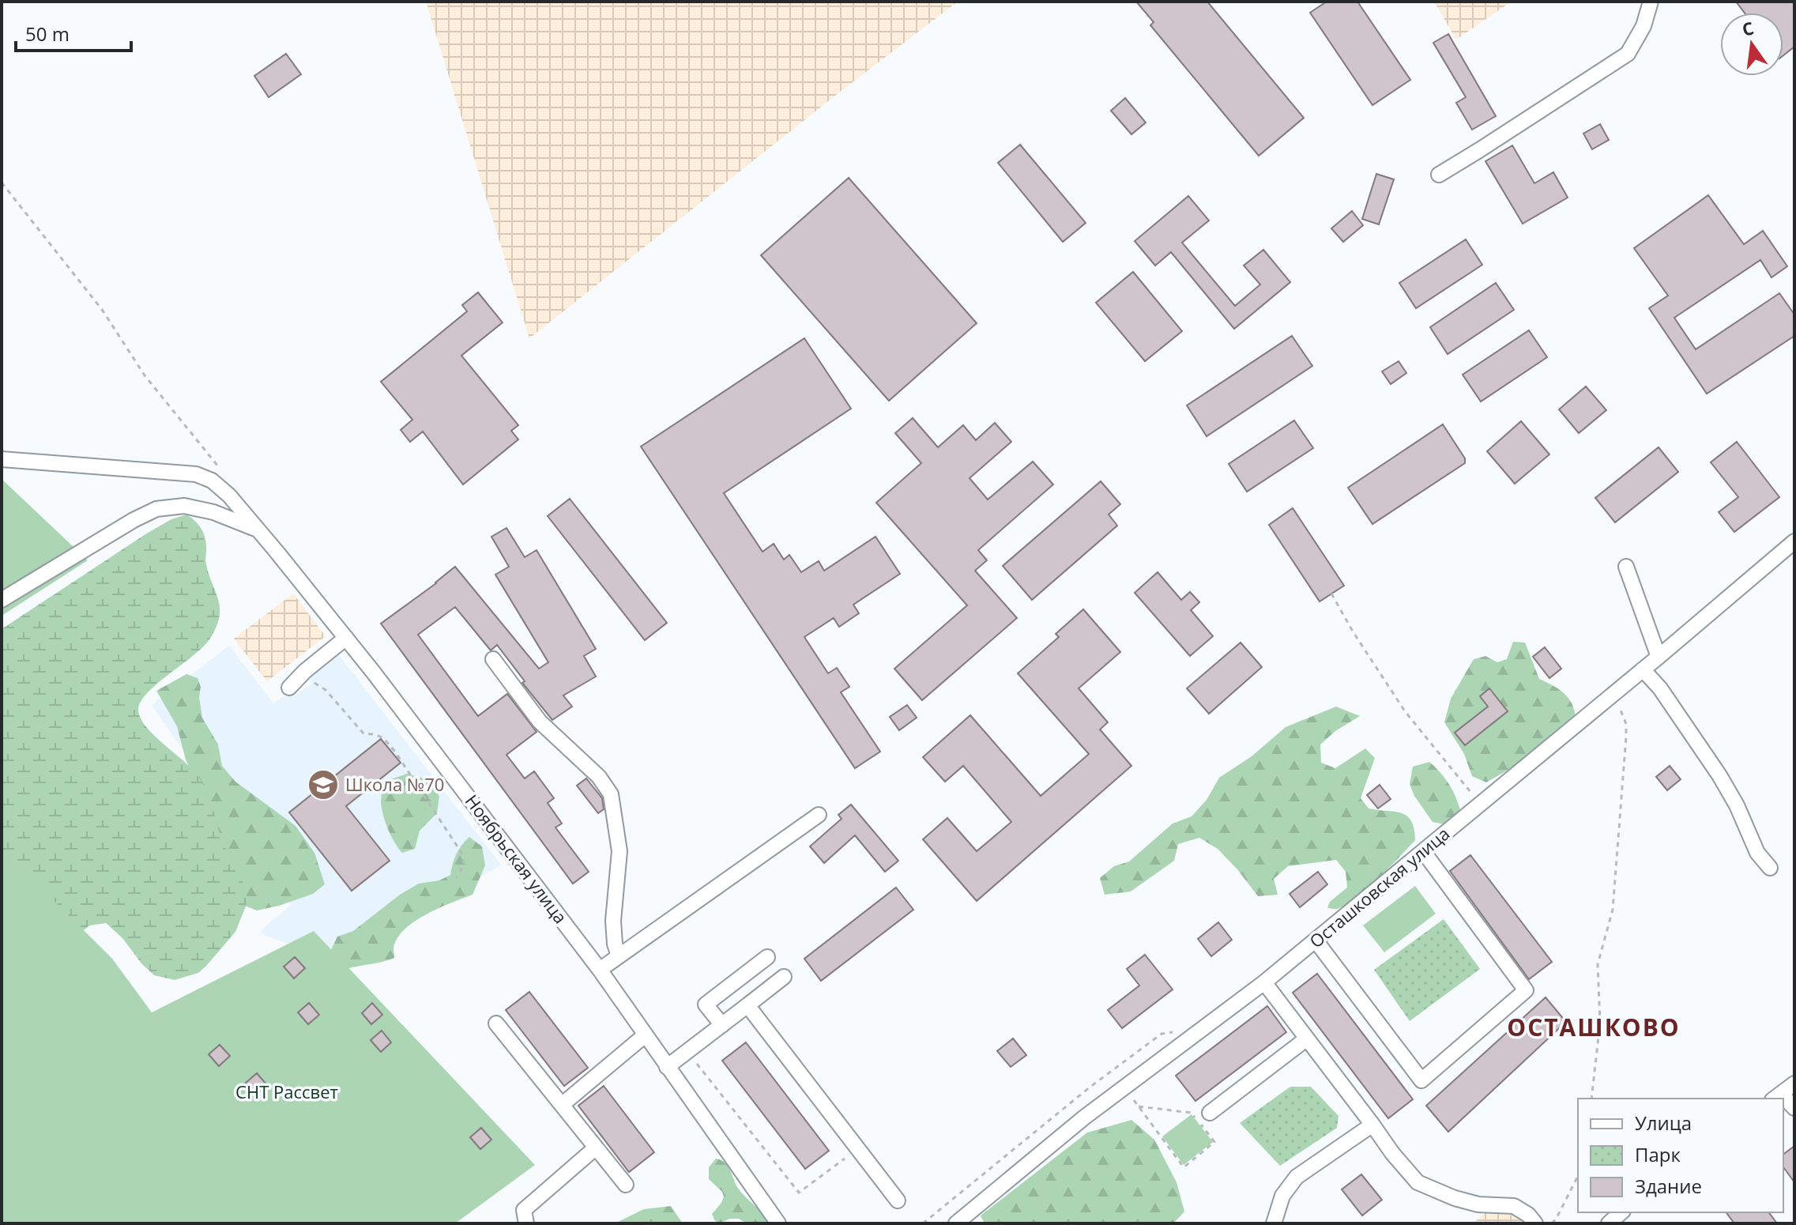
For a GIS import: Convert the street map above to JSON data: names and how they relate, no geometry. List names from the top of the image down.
{
  "streets": {
    "street": ["Ноябрьская улица", "Осташковская улица"]
  },
  "districts": ["ОСТАШКОВО"],
  "parks": ["СНТ Рассвет"],
  "places": {
    "school or university": ["Школа №70"]
  },
  "legend": ["Улица", "Парк", "Здание"],
  "scale_bar": "50 m",
  "north": "top"
}
